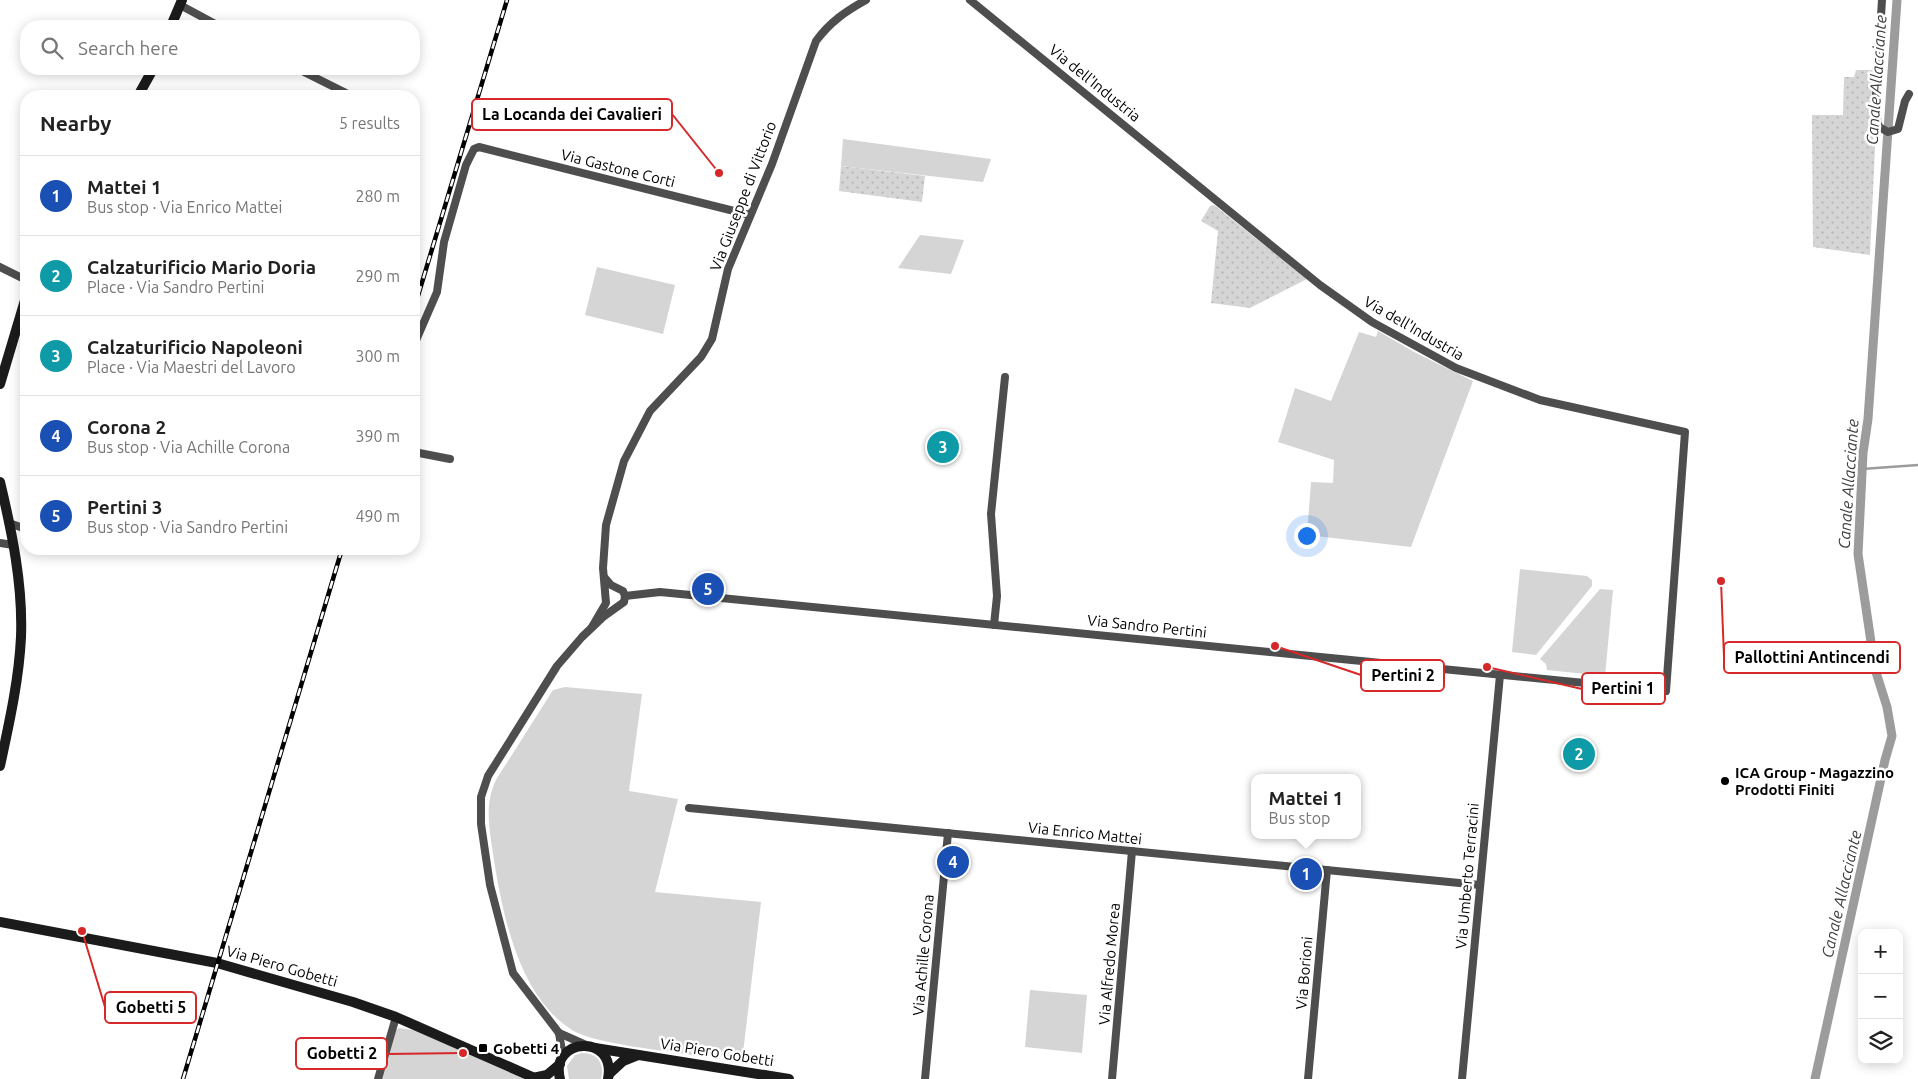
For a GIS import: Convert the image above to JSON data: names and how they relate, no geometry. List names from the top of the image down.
{
  "streets": {
    "street": [
      "Via dell'Industria",
      "Via Gastone Corti",
      "Via Giuseppe di Vittorio",
      "Via Sandro Pertini",
      "Via Enrico Mattei",
      "Via Umberto Terracini",
      "Via Achille Corona",
      "Via Alfredo Morea",
      "Via Piero Gobetti",
      "Via Borioni"
    ]
  },
  "crossings": [
    ["Via dell'Industria", "Via Sandro Pertini"],
    ["Via Gastone Corti", "Via Giuseppe di Vittorio"],
    ["Via Giuseppe di Vittorio", "Via Sandro Pertini"],
    ["Via Giuseppe di Vittorio", "Via Piero Gobetti"],
    ["Via Sandro Pertini", "Via Umberto Terracini"],
    ["Via Enrico Mattei", "Via Umberto Terracini"],
    ["Via Enrico Mattei", "Via Achille Corona"],
    ["Via Enrico Mattei", "Via Alfredo Morea"],
    ["Via Enrico Mattei", "Via Borioni"]
  ],
  "water": ["Canale Allacciante"],
  "places": {
    "other": [
      "La Locanda dei Cavalieri",
      "Pallottini Antincendi",
      "Pertini 2",
      "Pertini 1",
      "ICA Group - Magazzino Prodotti Finiti",
      "Gobetti 5",
      "Gobetti 2"
    ],
    "transit": ["Gobetti 4"]
  },
  "page": {
    "search": "Search here",
    "heading": ["Nearby", "5 results"],
    "list": [
      {
        "mark": "1",
        "name": "Mattei 1",
        "note": "Bus stop · Via Enrico Mattei",
        "value": "280 m"
      },
      {
        "mark": "2",
        "name": "Calzaturificio Mario Doria",
        "note": "Place · Via Sandro Pertini",
        "value": "290 m"
      },
      {
        "mark": "3",
        "name": "Calzaturificio Napoleoni",
        "note": "Place · Via Maestri del Lavoro",
        "value": "300 m"
      },
      {
        "mark": "4",
        "name": "Corona 2",
        "note": "Bus stop · Via Achille Corona",
        "value": "390 m"
      },
      {
        "mark": "5",
        "name": "Pertini 3",
        "note": "Bus stop · Via Sandro Pertini",
        "value": "490 m"
      }
    ],
    "pins": [
      "3",
      "5",
      "2",
      "4",
      "1"
    ],
    "popup": ["Mattei 1", "Bus stop"],
    "map_buttons": ["+", "−"]
  }
}
